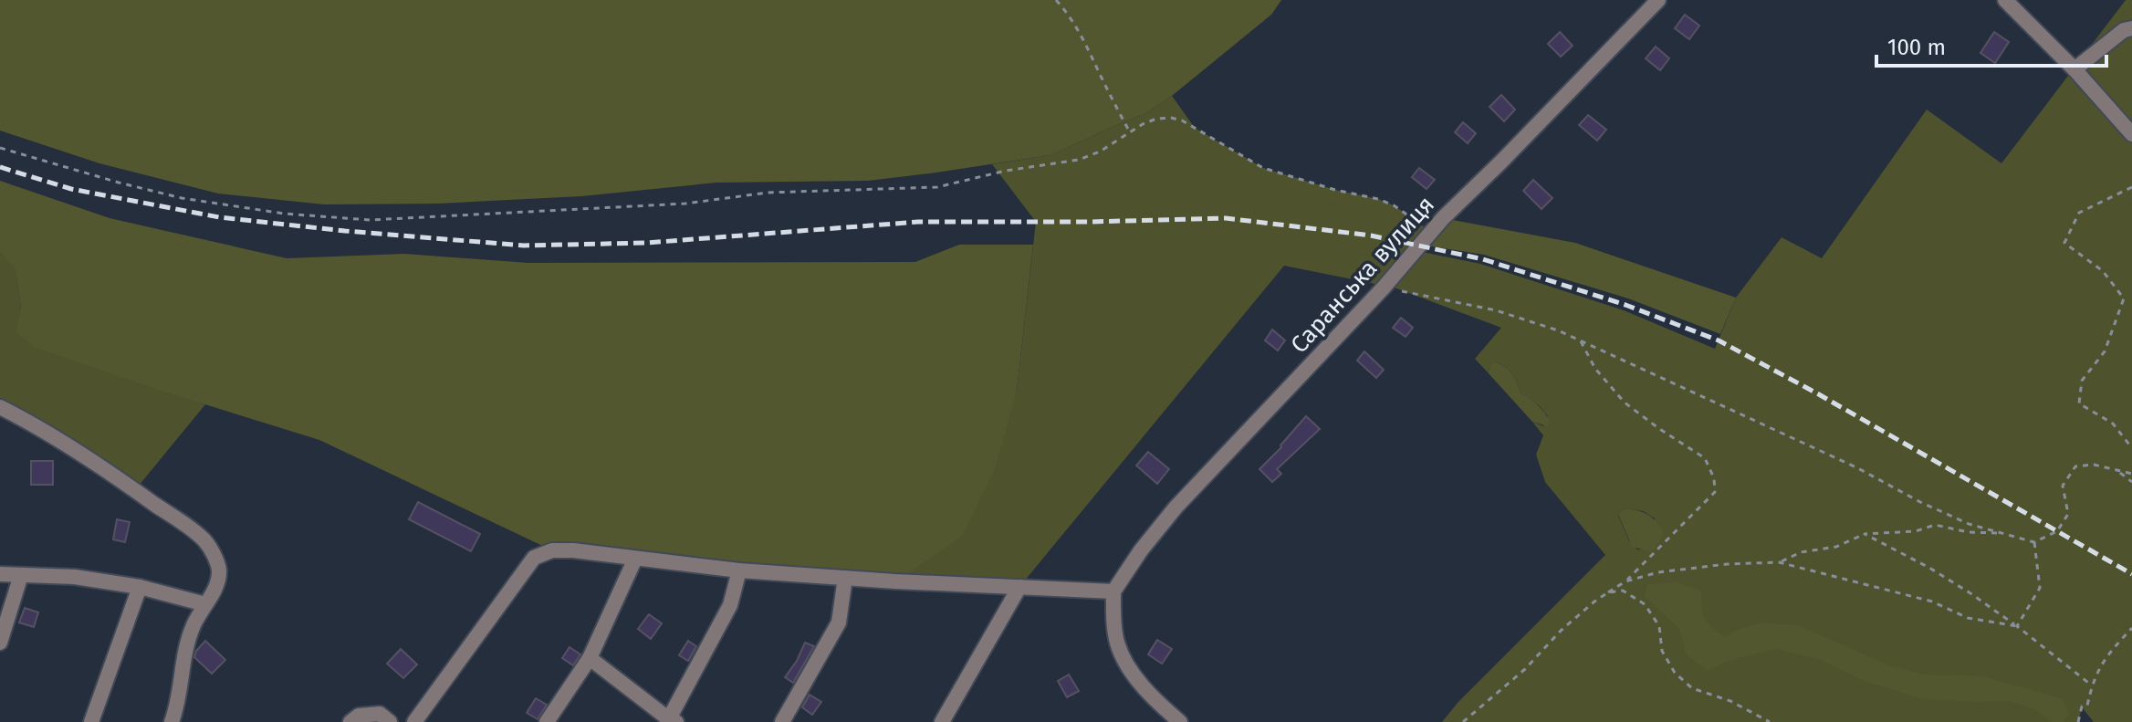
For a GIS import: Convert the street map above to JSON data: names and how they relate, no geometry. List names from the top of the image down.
{
  "streets": {
    "street": ["Саранська вулиця"]
  },
  "scale_bar": "100 m"
}
